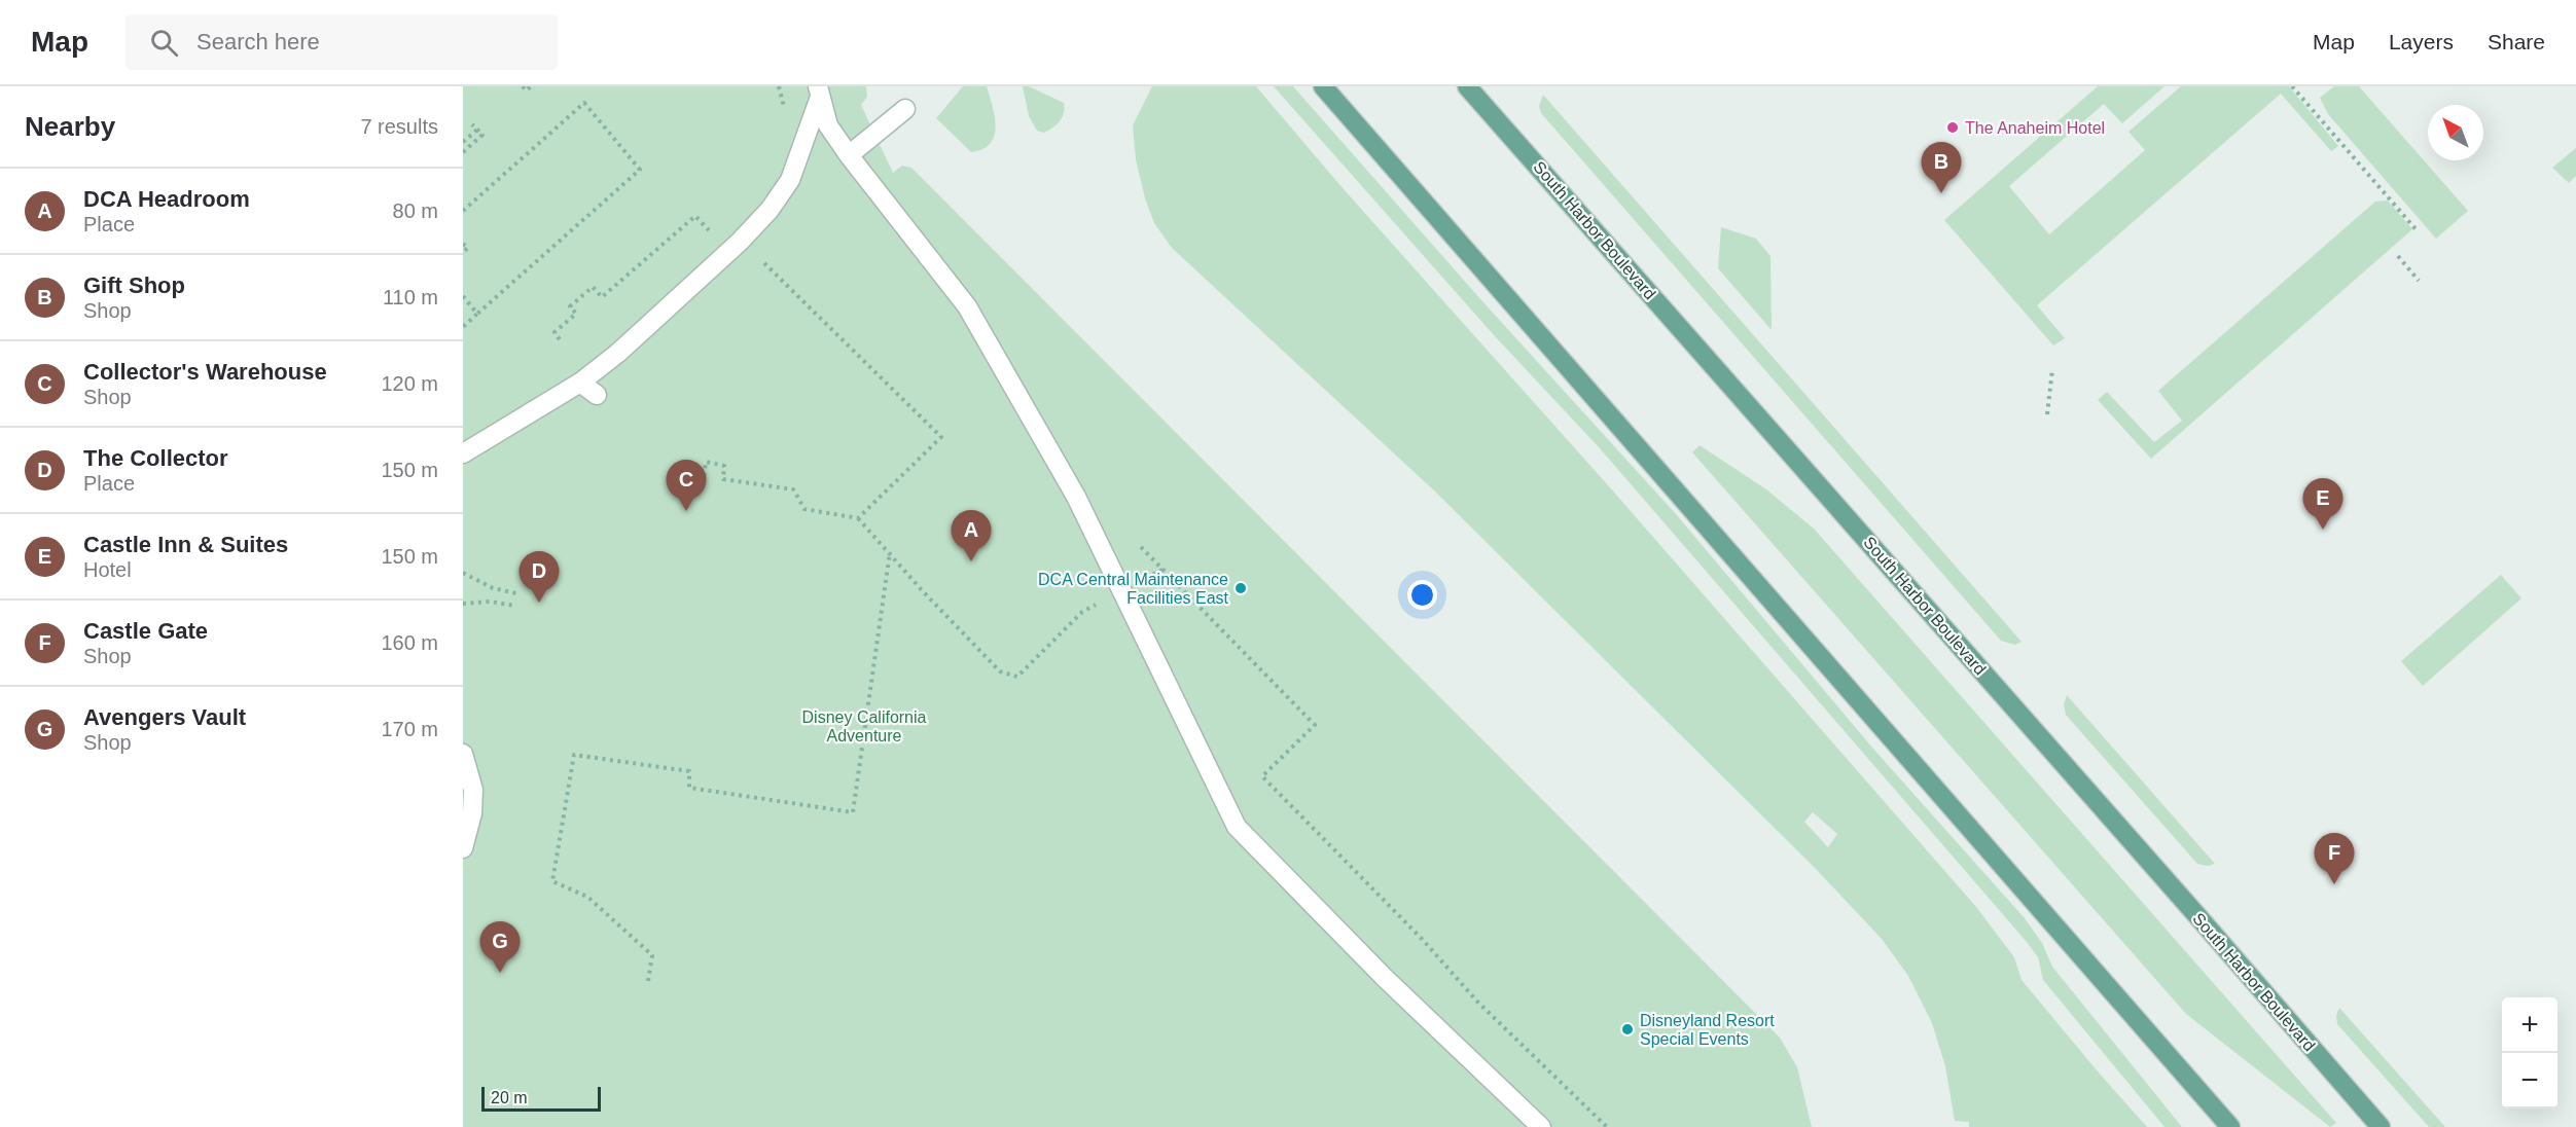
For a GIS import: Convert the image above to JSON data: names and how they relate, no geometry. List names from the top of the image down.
{
  "streets": {
    "main road": ["South Harbor Boulevard"]
  },
  "parks": ["Disney California Adventure"],
  "places": ["The Anaheim Hotel", "DCA Central Maintenance Facilities East", "Disneyland Resort Special Events"],
  "scale_bar": "20 m",
  "north": "top left",
  "page": {
    "header": "Map",
    "search": "Search here",
    "nav": ["Map", "Layers", "Share"],
    "heading": ["Nearby", "7 results"],
    "pins": [
      "B",
      "C",
      "E",
      "A",
      "D",
      "F",
      "G"
    ],
    "list": [
      {
        "mark": "A",
        "name": "DCA Headroom",
        "note": "Place",
        "value": "80 m"
      },
      {
        "mark": "B",
        "name": "Gift Shop",
        "note": "Shop",
        "value": "110 m"
      },
      {
        "mark": "C",
        "name": "Collector's Warehouse",
        "note": "Shop",
        "value": "120 m"
      },
      {
        "mark": "D",
        "name": "The Collector",
        "note": "Place",
        "value": "150 m"
      },
      {
        "mark": "E",
        "name": "Castle Inn & Suites",
        "note": "Hotel",
        "value": "150 m"
      },
      {
        "mark": "F",
        "name": "Castle Gate",
        "note": "Shop",
        "value": "160 m"
      },
      {
        "mark": "G",
        "name": "Avengers Vault",
        "note": "Shop",
        "value": "170 m"
      }
    ],
    "map_buttons": ["+", "−"],
    "scale": "20 m"
  }
}
